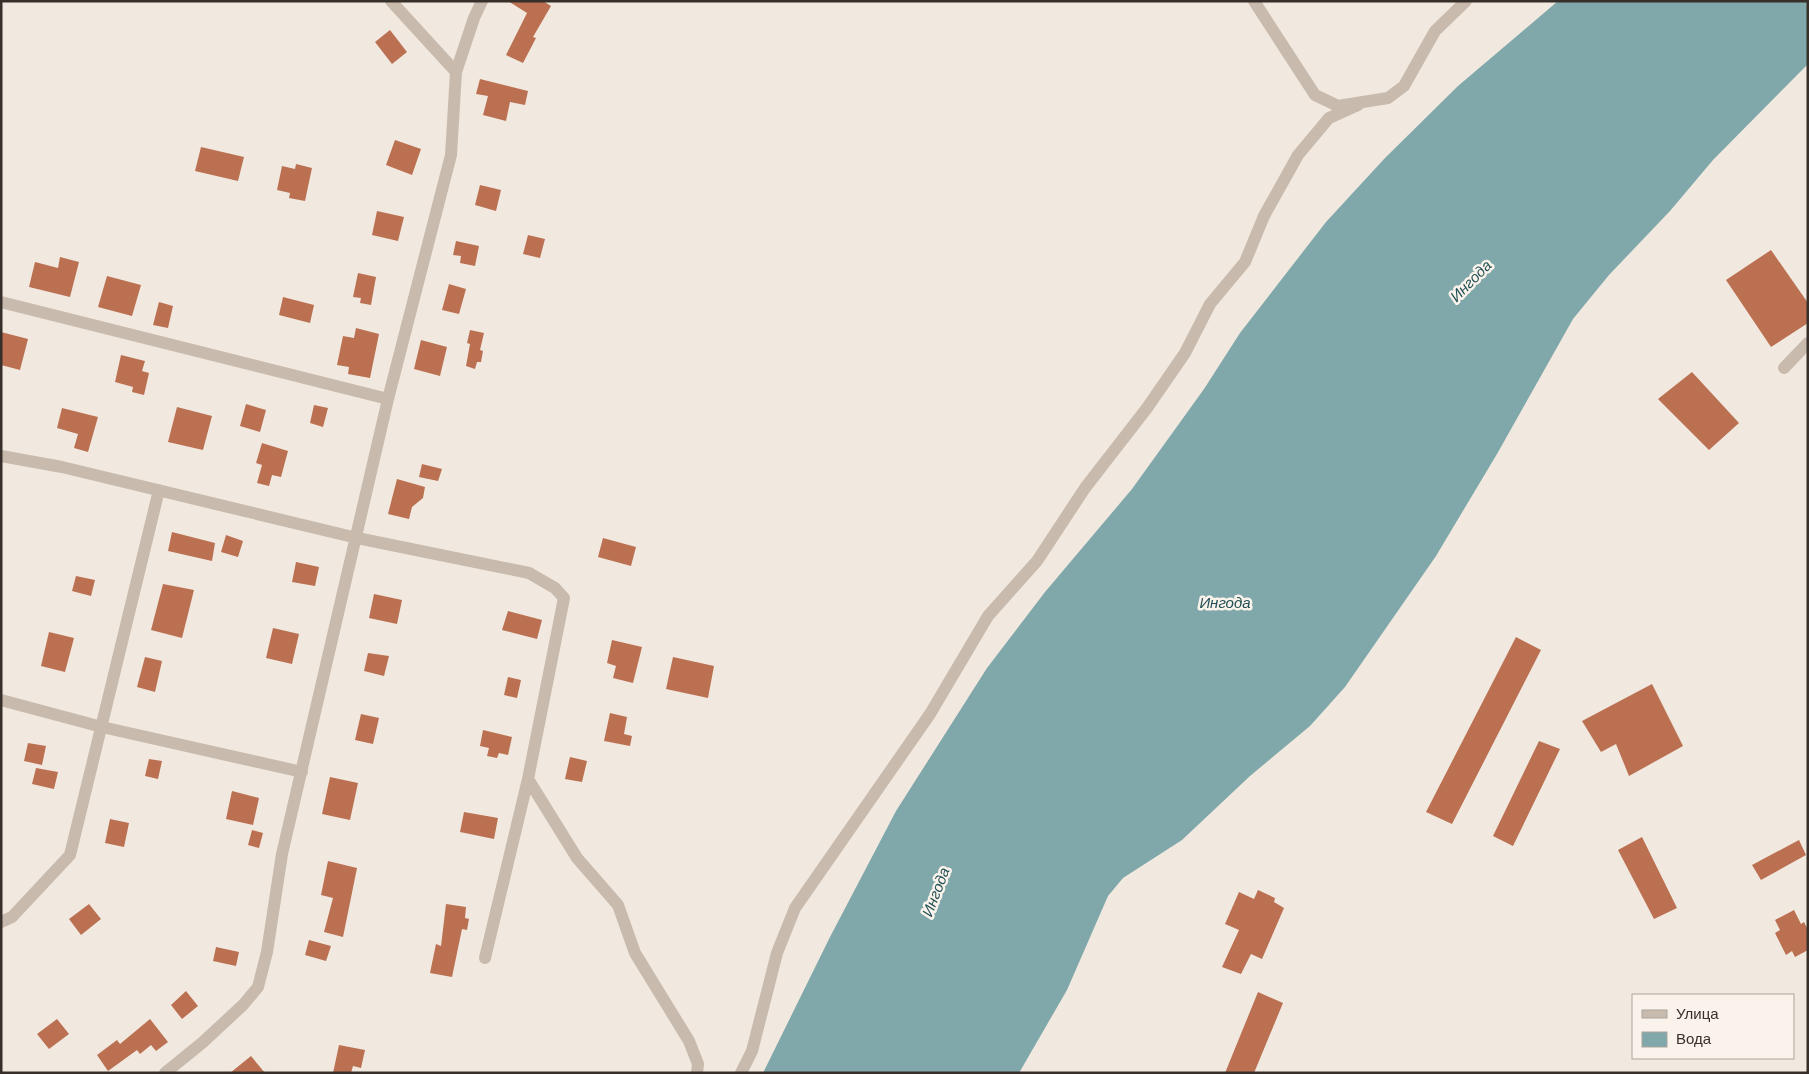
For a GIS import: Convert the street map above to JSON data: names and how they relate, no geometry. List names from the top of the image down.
{
  "water": ["Ингода"],
  "legend": ["Улица", "Вода"]
}
